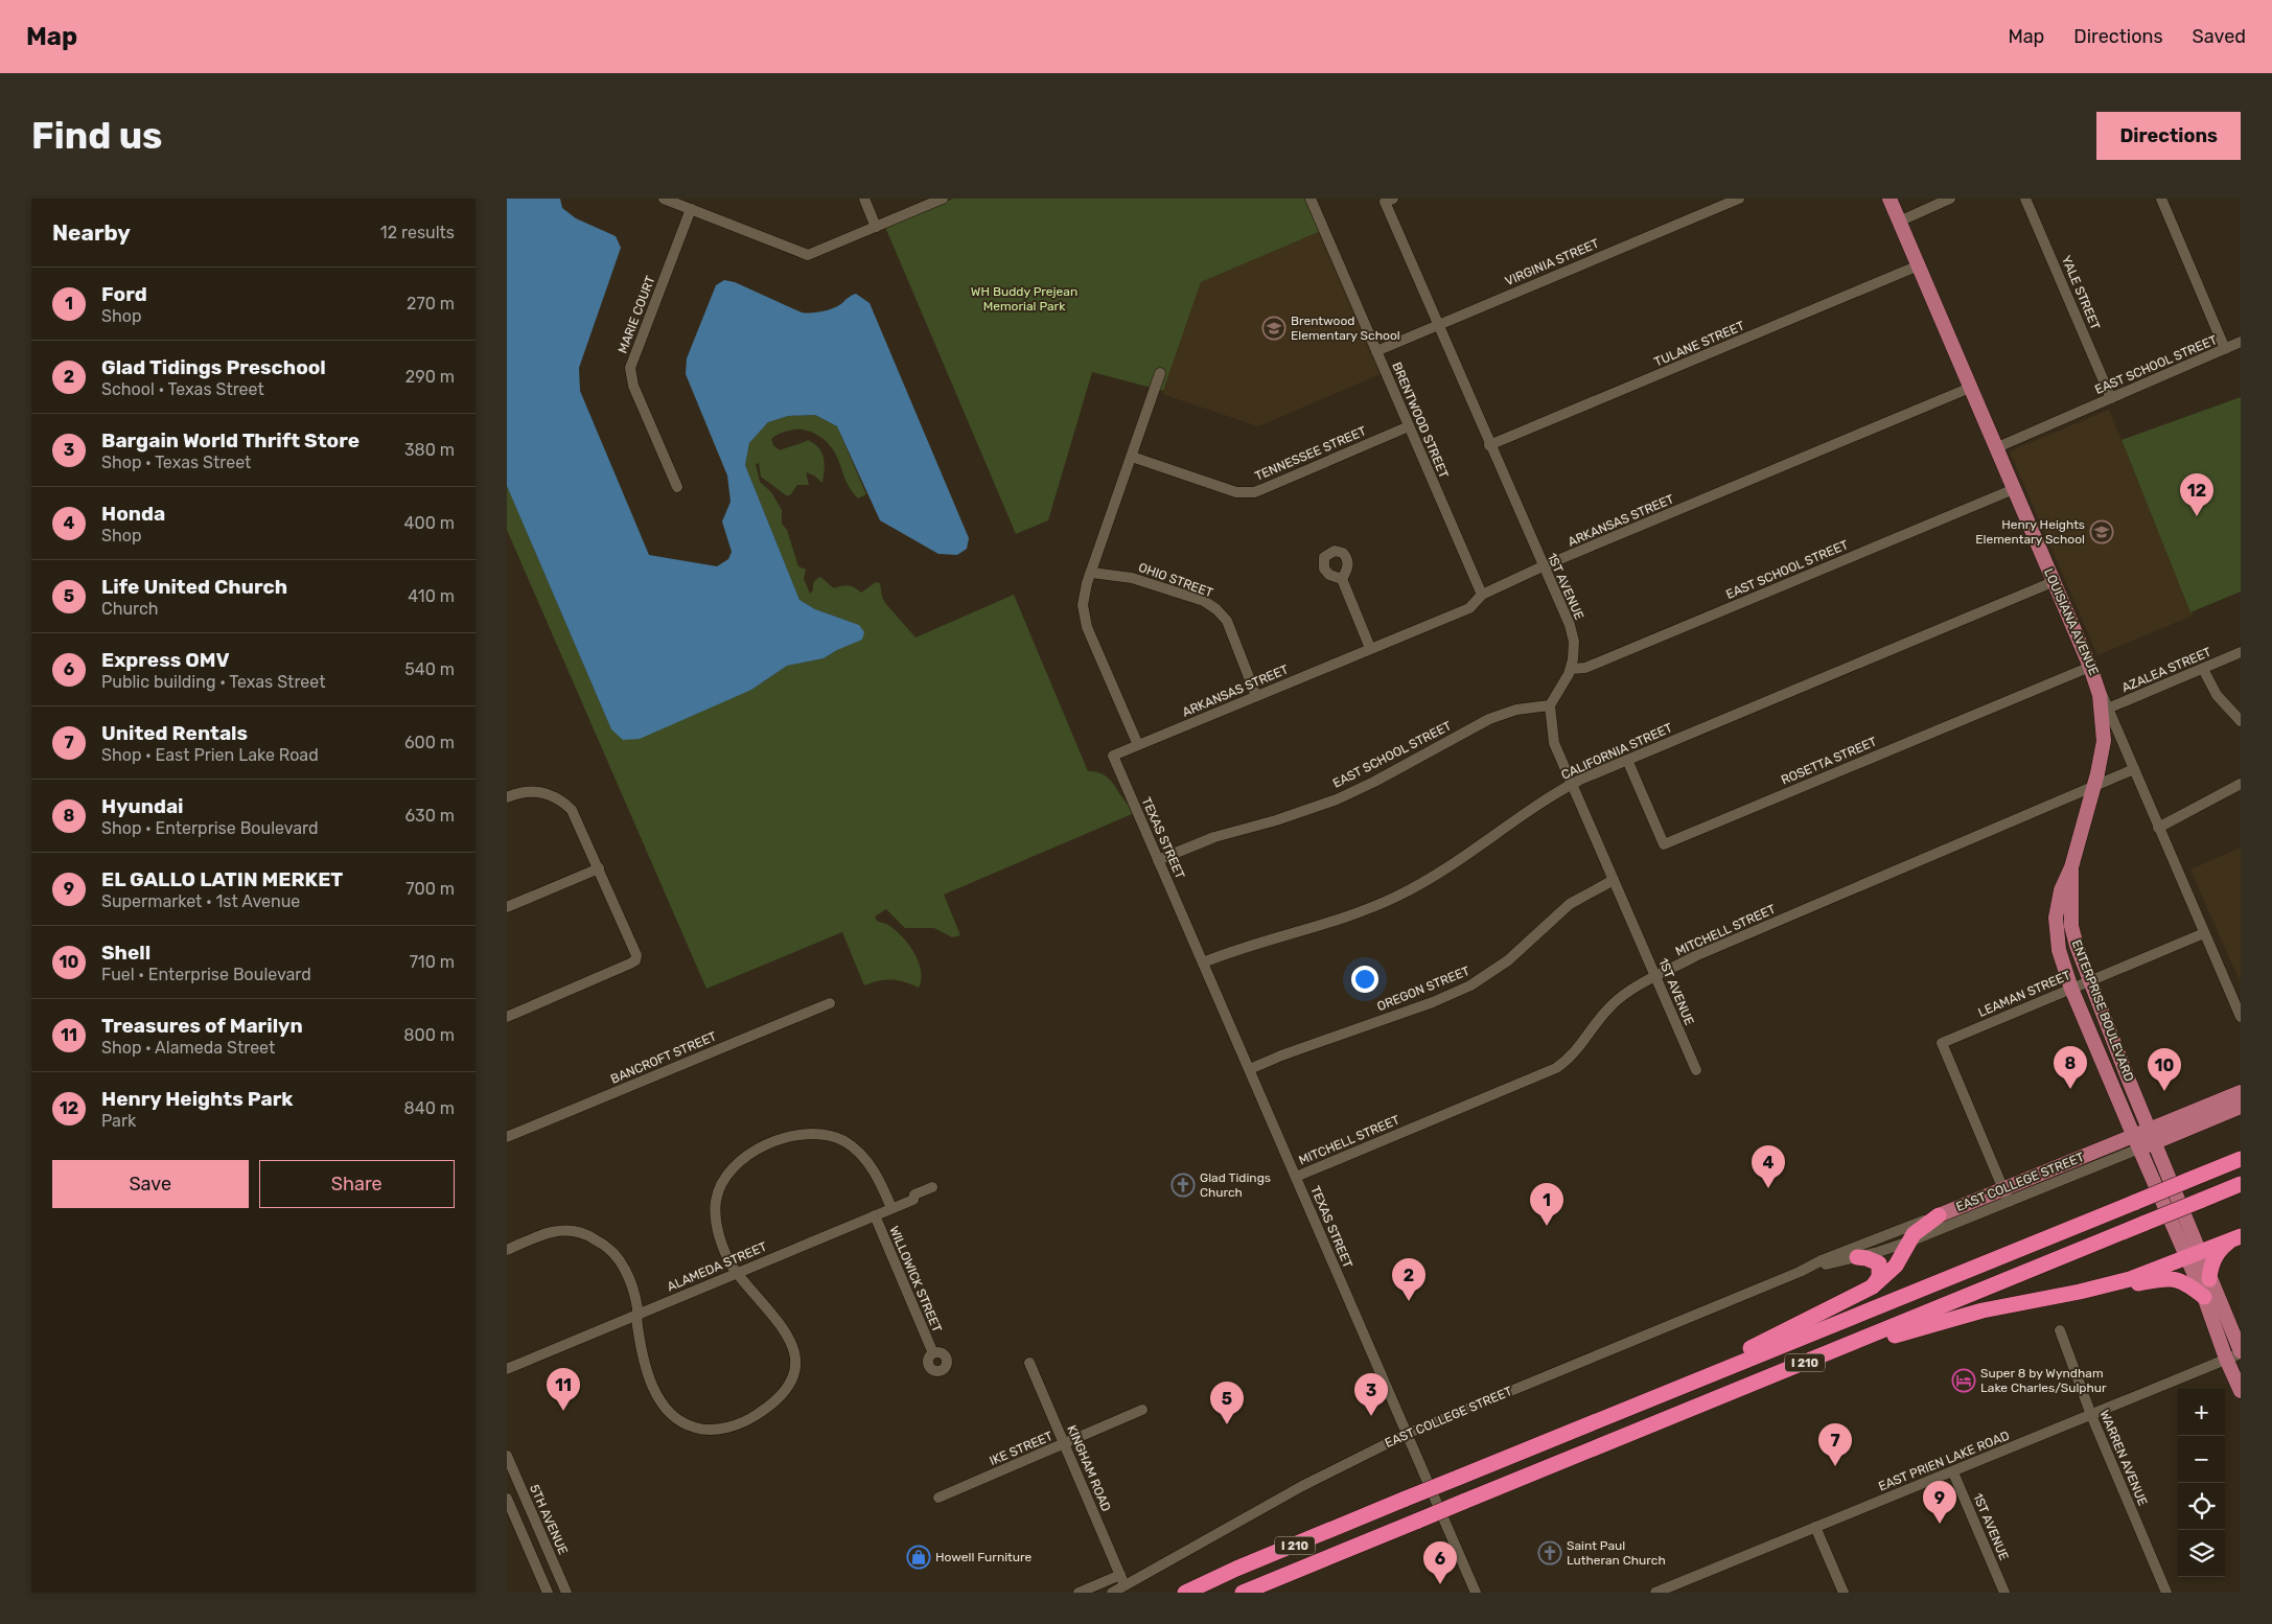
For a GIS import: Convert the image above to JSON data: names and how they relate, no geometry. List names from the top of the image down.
{
  "streets": {
    "highway": ["I 210"],
    "main road": ["LOUISIANA AVENUE", "ENTERPRISE BOULEVARD", "EAST COLLEGE STREET"],
    "street": [
      "VIRGINIA STREET",
      "YALE STREET",
      "MARIE COURT",
      "TULANE STREET",
      "EAST SCHOOL STREET",
      "BRENTWOOD STREET",
      "TENNESSEE STREET",
      "ARKANSAS STREET",
      "OHIO STREET",
      "1ST AVENUE",
      "AZALEA STREET",
      "CALIFORNIA STREET",
      "ROSETTA STREET",
      "TEXAS STREET",
      "MITCHELL STREET",
      "OREGON STREET",
      "LEAMAN STREET",
      "BANCROFT STREET",
      "ALAMEDA STREET",
      "WILLOWICK STREET",
      "IKE STREET",
      "WARREN AVENUE",
      "EAST PRIEN LAKE ROAD",
      "KINGHAM ROAD",
      "5TH AVENUE"
    ]
  },
  "crossings": [
    ["VIRGINIA STREET", "BRENTWOOD STREET"],
    ["VIRGINIA STREET", "1ST AVENUE"],
    ["YALE STREET", "EAST SCHOOL STREET"],
    ["TULANE STREET", "1ST AVENUE"],
    ["TULANE STREET", "LOUISIANA AVENUE"],
    ["EAST SCHOOL STREET", "1ST AVENUE"],
    ["EAST SCHOOL STREET", "LOUISIANA AVENUE"],
    ["EAST SCHOOL STREET", "TEXAS STREET"],
    ["BRENTWOOD STREET", "TENNESSEE STREET"],
    ["BRENTWOOD STREET", "ARKANSAS STREET"],
    ["ARKANSAS STREET", "OHIO STREET"],
    ["ARKANSAS STREET", "1ST AVENUE"],
    ["ARKANSAS STREET", "LOUISIANA AVENUE"],
    ["ARKANSAS STREET", "TEXAS STREET"],
    ["1ST AVENUE", "CALIFORNIA STREET"],
    ["1ST AVENUE", "MITCHELL STREET"],
    ["1ST AVENUE", "OREGON STREET"],
    ["1ST AVENUE", "EAST PRIEN LAKE ROAD"],
    ["LOUISIANA AVENUE", "AZALEA STREET"],
    ["LOUISIANA AVENUE", "CALIFORNIA STREET"],
    ["LOUISIANA AVENUE", "ROSETTA STREET"],
    ["LOUISIANA AVENUE", "MITCHELL STREET"],
    ["LOUISIANA AVENUE", "ENTERPRISE BOULEVARD"],
    ["CALIFORNIA STREET", "ROSETTA STREET"],
    ["CALIFORNIA STREET", "TEXAS STREET"],
    ["TEXAS STREET", "MITCHELL STREET"],
    ["TEXAS STREET", "OREGON STREET"],
    ["TEXAS STREET", "EAST COLLEGE STREET"],
    ["LEAMAN STREET", "ENTERPRISE BOULEVARD"],
    ["LEAMAN STREET", "EAST COLLEGE STREET"],
    ["ENTERPRISE BOULEVARD", "EAST COLLEGE STREET"],
    ["ENTERPRISE BOULEVARD", "EAST PRIEN LAKE ROAD"],
    ["EAST COLLEGE STREET", "KINGHAM ROAD"],
    ["ALAMEDA STREET", "WILLOWICK STREET"],
    ["IKE STREET", "KINGHAM ROAD"],
    ["WARREN AVENUE", "EAST PRIEN LAKE ROAD"]
  ],
  "parks": ["WH Buddy Prejean Memorial Park"],
  "places": {
    "school or university": ["Brentwood Elementary School", "Henry Heights Elementary School"],
    "church": ["Glad Tidings Church", "Saint Paul Lutheran Church"],
    "hotel": ["Super 8 by Wyndham Lake Charles/Sulphur"],
    "shop": ["Howell Furniture"]
  },
  "page": {
    "header": "Map",
    "nav": ["Map", "Directions", "Saved"],
    "buttons": [
      "Directions",
      ["Save", "Share"]
    ],
    "title": "Find us",
    "heading": ["Nearby", "12 results"],
    "list": [
      {
        "mark": "1",
        "name": "Ford",
        "note": "Shop",
        "value": "270 m"
      },
      {
        "mark": "2",
        "name": "Glad Tidings Preschool",
        "note": "School · Texas Street",
        "value": "290 m"
      },
      {
        "mark": "3",
        "name": "Bargain World Thrift Store",
        "note": "Shop · Texas Street",
        "value": "380 m"
      },
      {
        "mark": "4",
        "name": "Honda",
        "note": "Shop",
        "value": "400 m"
      },
      {
        "mark": "5",
        "name": "Life United Church",
        "note": "Church",
        "value": "410 m"
      },
      {
        "mark": "6",
        "name": "Express OMV",
        "note": "Public building · Texas Street",
        "value": "540 m"
      },
      {
        "mark": "7",
        "name": "United Rentals",
        "note": "Shop · East Prien Lake Road",
        "value": "600 m"
      },
      {
        "mark": "8",
        "name": "Hyundai",
        "note": "Shop · Enterprise Boulevard",
        "value": "630 m"
      },
      {
        "mark": "9",
        "name": "EL GALLO LATIN MERKET",
        "note": "Supermarket · 1st Avenue",
        "value": "700 m"
      },
      {
        "mark": "10",
        "name": "Shell",
        "note": "Fuel · Enterprise Boulevard",
        "value": "710 m"
      },
      {
        "mark": "11",
        "name": "Treasures of Marilyn",
        "note": "Shop · Alameda Street",
        "value": "800 m"
      },
      {
        "mark": "12",
        "name": "Henry Heights Park",
        "note": "Park",
        "value": "840 m"
      }
    ],
    "pins": [
      "12",
      "8",
      "10",
      "4",
      "1",
      "2",
      "11",
      "3",
      "5",
      "7",
      "9",
      "6"
    ],
    "map_buttons": ["+", "−"]
  }
}
